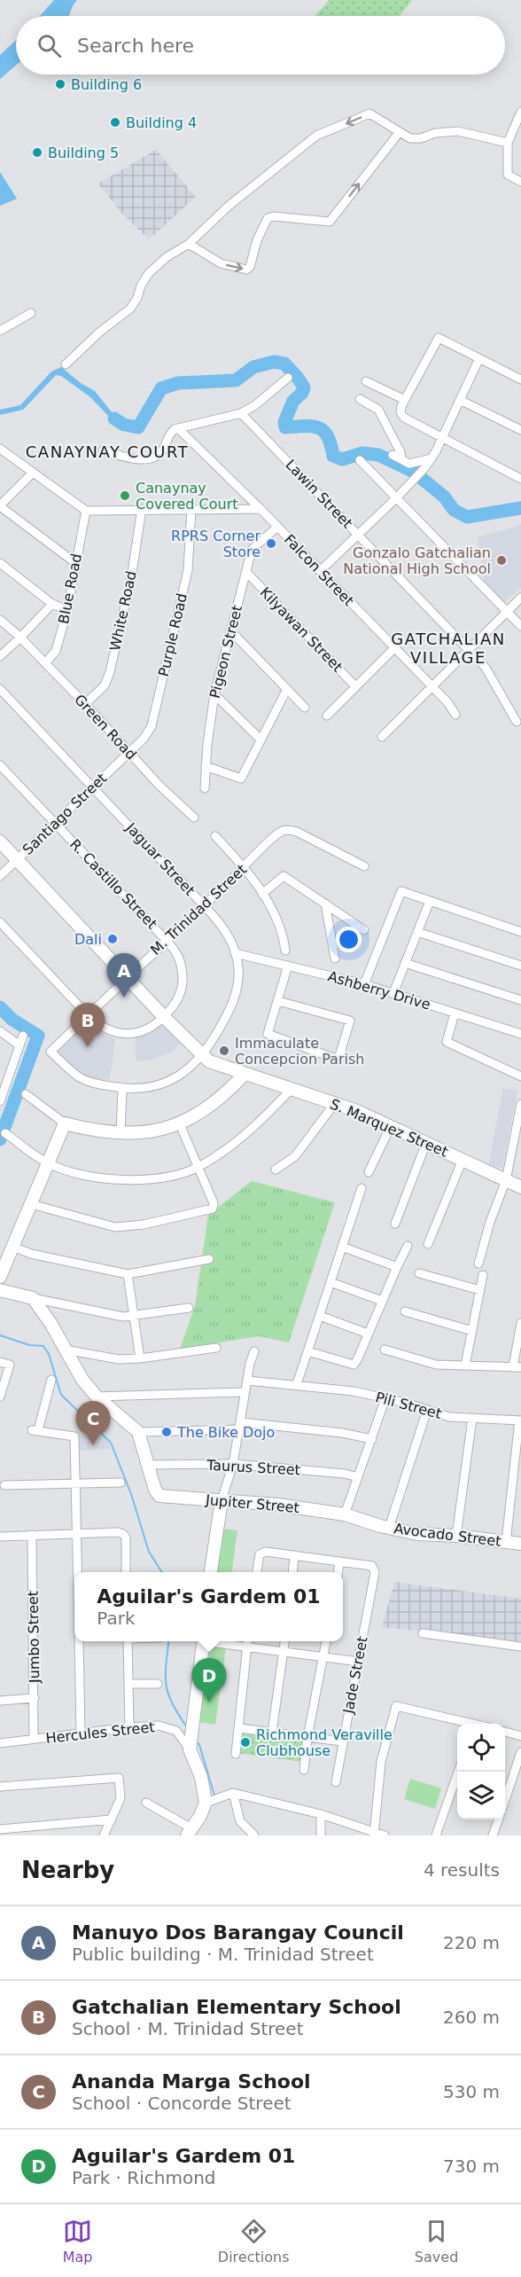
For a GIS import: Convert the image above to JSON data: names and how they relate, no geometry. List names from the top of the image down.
{
  "streets": {
    "street": [
      "Lawin Street",
      "Falcon Street",
      "Blue Road",
      "White Road",
      "Kilyawan Street",
      "Purple Road",
      "Pigeon Street",
      "Green Road",
      "Santiago Street",
      "Jaguar Street",
      "R. Castillo Street",
      "M. Trinidad Street",
      "Ashberry Drive",
      "S. Marquez Street",
      "Pili Street",
      "Taurus Street",
      "Jupiter Street",
      "Avocado Street",
      "Jumbo Street",
      "Jade Street",
      "Hercules Street"
    ]
  },
  "crossings": [
    ["Falcon Street", "Pigeon Street"],
    ["Blue Road", "Green Road"],
    ["White Road", "Green Road"],
    ["Kilyawan Street", "Pigeon Street"],
    ["Purple Road", "Green Road"],
    ["Purple Road", "Santiago Street"],
    ["Green Road", "Santiago Street"],
    ["Santiago Street", "Jaguar Street"],
    ["Santiago Street", "R. Castillo Street"],
    ["Santiago Street", "S. Marquez Street"],
    ["Jaguar Street", "M. Trinidad Street"],
    ["Jaguar Street", "Ashberry Drive"],
    ["Jaguar Street", "S. Marquez Street"],
    ["R. Castillo Street", "M. Trinidad Street"],
    ["R. Castillo Street", "S. Marquez Street"],
    ["M. Trinidad Street", "S. Marquez Street"],
    ["Taurus Street", "Jupiter Street"],
    ["Jupiter Street", "Avocado Street"],
    ["Jumbo Street", "Hercules Street"]
  ],
  "districts": ["CANAYNAY COURT", "GATCHALIAN VILLAGE"],
  "places": [
    "Building 6",
    "Building 4",
    "Building 5",
    "Canaynay Covered Court",
    "RPRS Corner Store",
    "Gonzalo Gatchalian National High School",
    "Dali",
    "Immaculate Concepcion Parish",
    "The Bike Dojo",
    "Richmond Veraville Clubhouse"
  ],
  "page": {
    "search": "Search here",
    "pins": [
      "A",
      "B",
      "C",
      "D"
    ],
    "popup": ["Aguilar's Gardem 01", "Park"],
    "heading": ["Nearby", "4 results"],
    "list": [
      {
        "mark": "A",
        "name": "Manuyo Dos Barangay Council",
        "note": "Public building · M. Trinidad Street",
        "value": "220 m"
      },
      {
        "mark": "B",
        "name": "Gatchalian Elementary School",
        "note": "School · M. Trinidad Street",
        "value": "260 m"
      },
      {
        "mark": "C",
        "name": "Ananda Marga School",
        "note": "School · Concorde Street",
        "value": "530 m"
      },
      {
        "mark": "D",
        "name": "Aguilar's Gardem 01",
        "note": "Park · Richmond",
        "value": "730 m"
      }
    ],
    "nav": ["Map", "Directions", "Saved"]
  }
}
